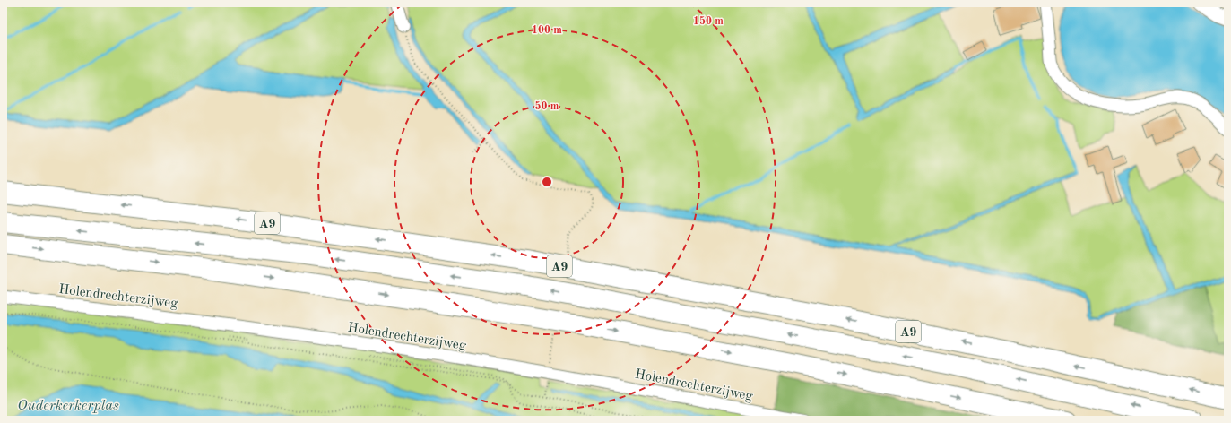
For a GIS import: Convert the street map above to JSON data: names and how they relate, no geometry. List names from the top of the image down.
{
  "streets": {
    "highway": ["A9"],
    "street": ["Holendrechterzijweg"]
  },
  "water": ["Ouderkerkerplas"],
  "rings": ["150 m", "100 m", "50 m"]
}
